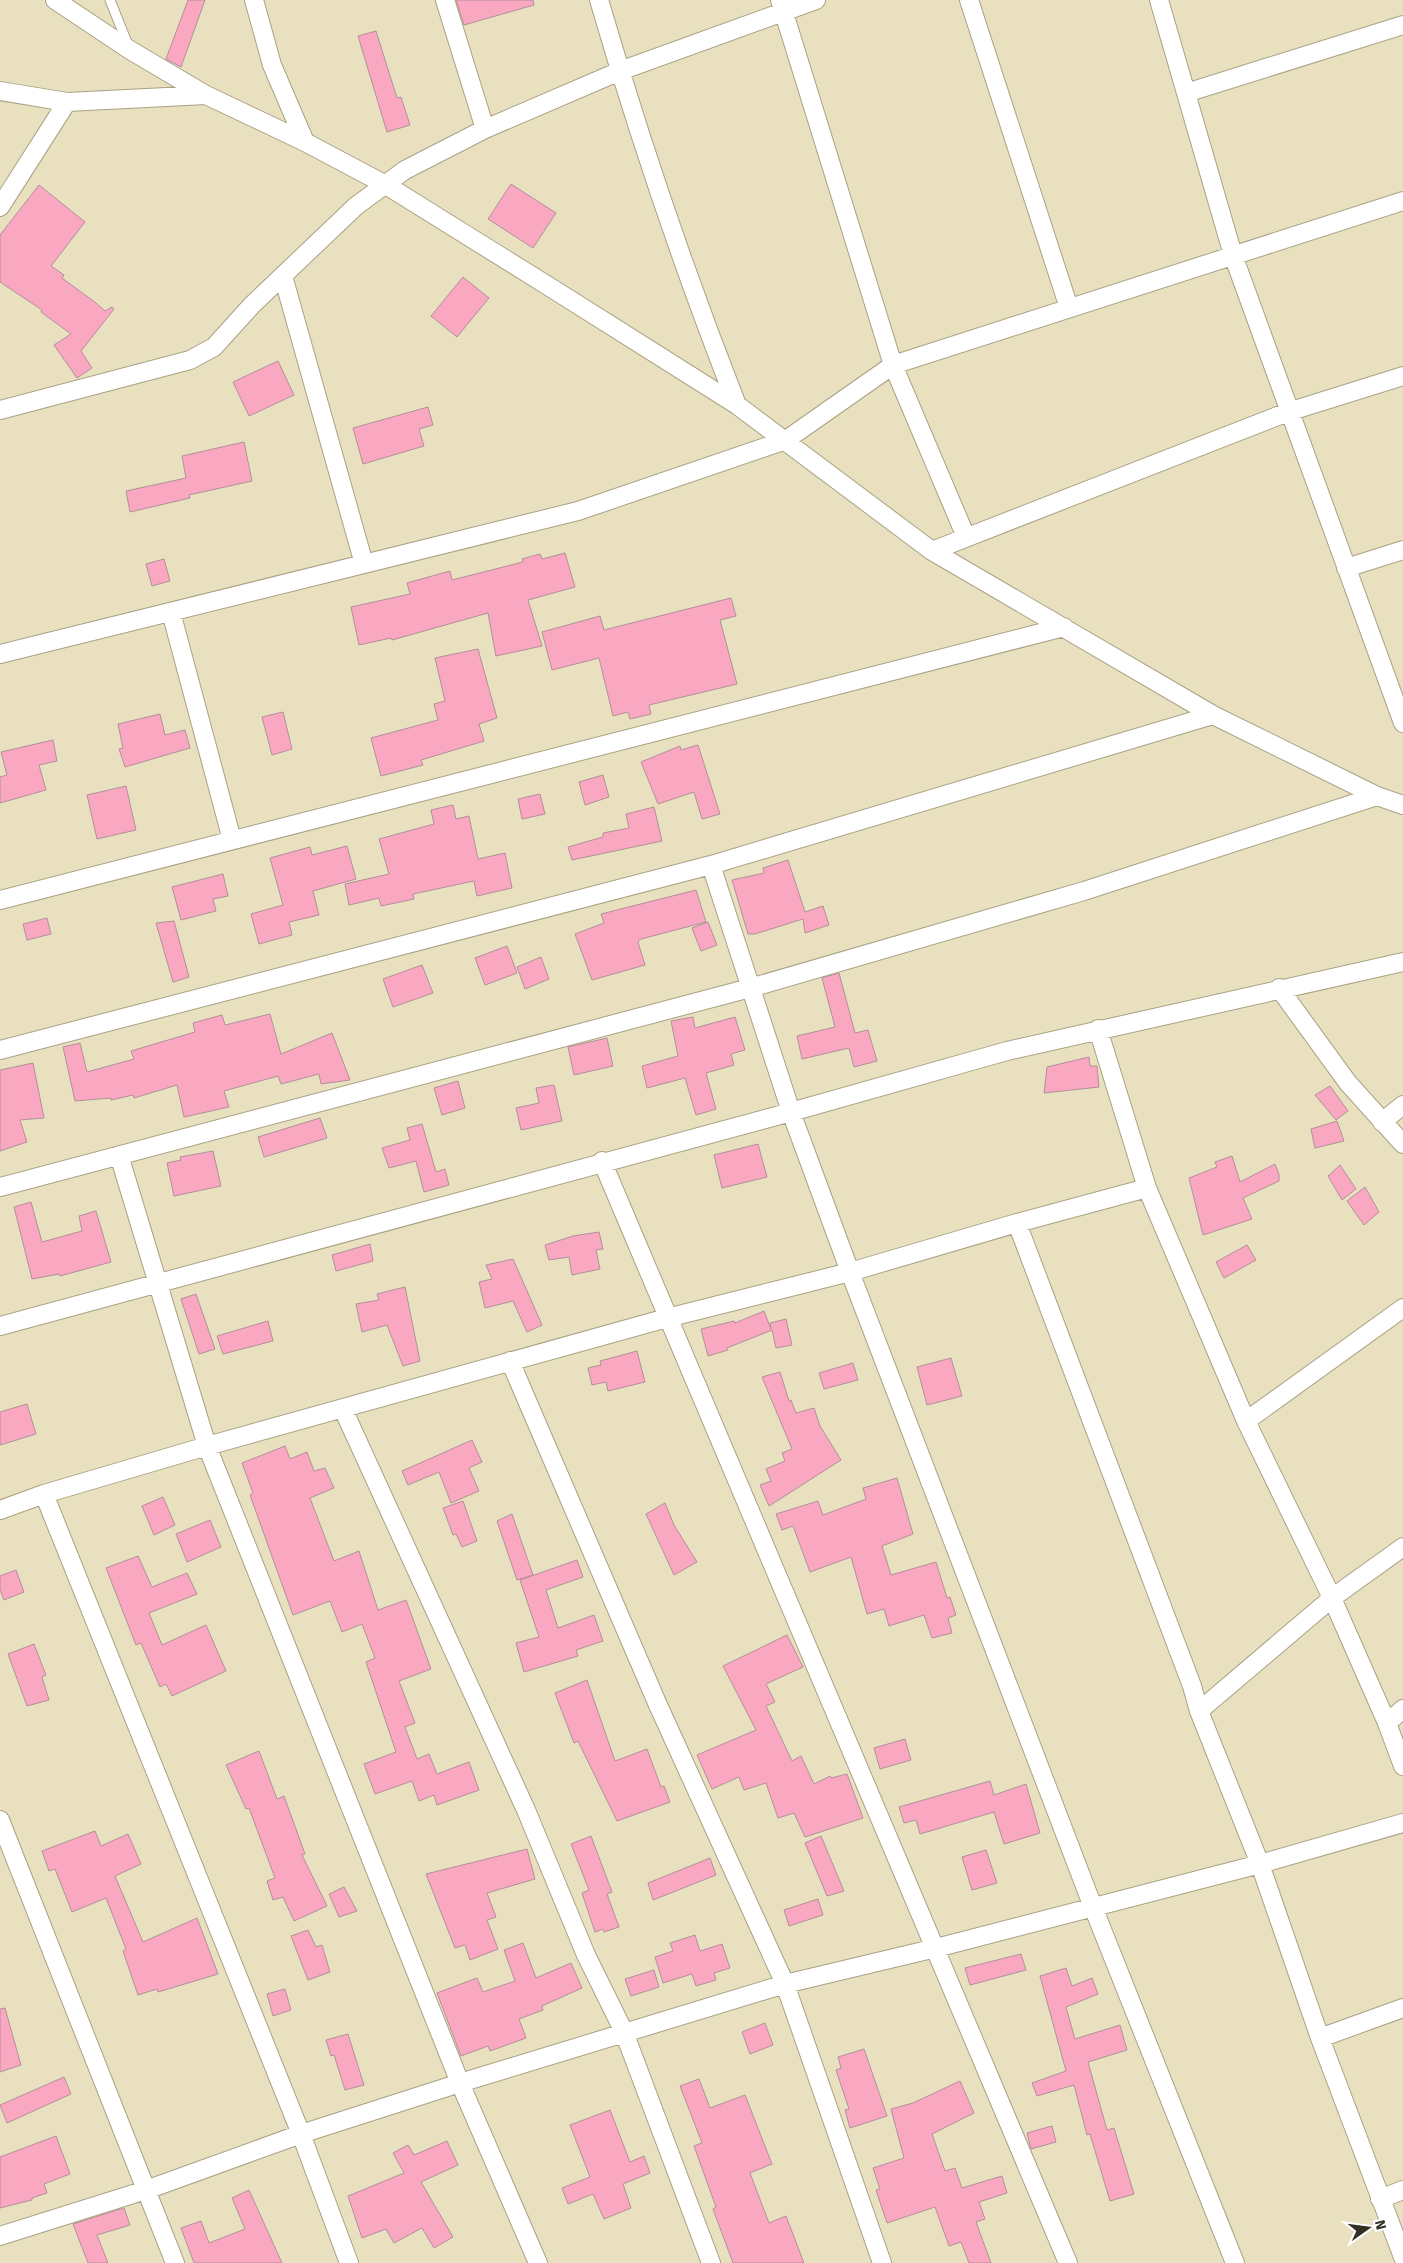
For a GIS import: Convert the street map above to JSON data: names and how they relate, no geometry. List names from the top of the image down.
{
  "north": "right"
}
